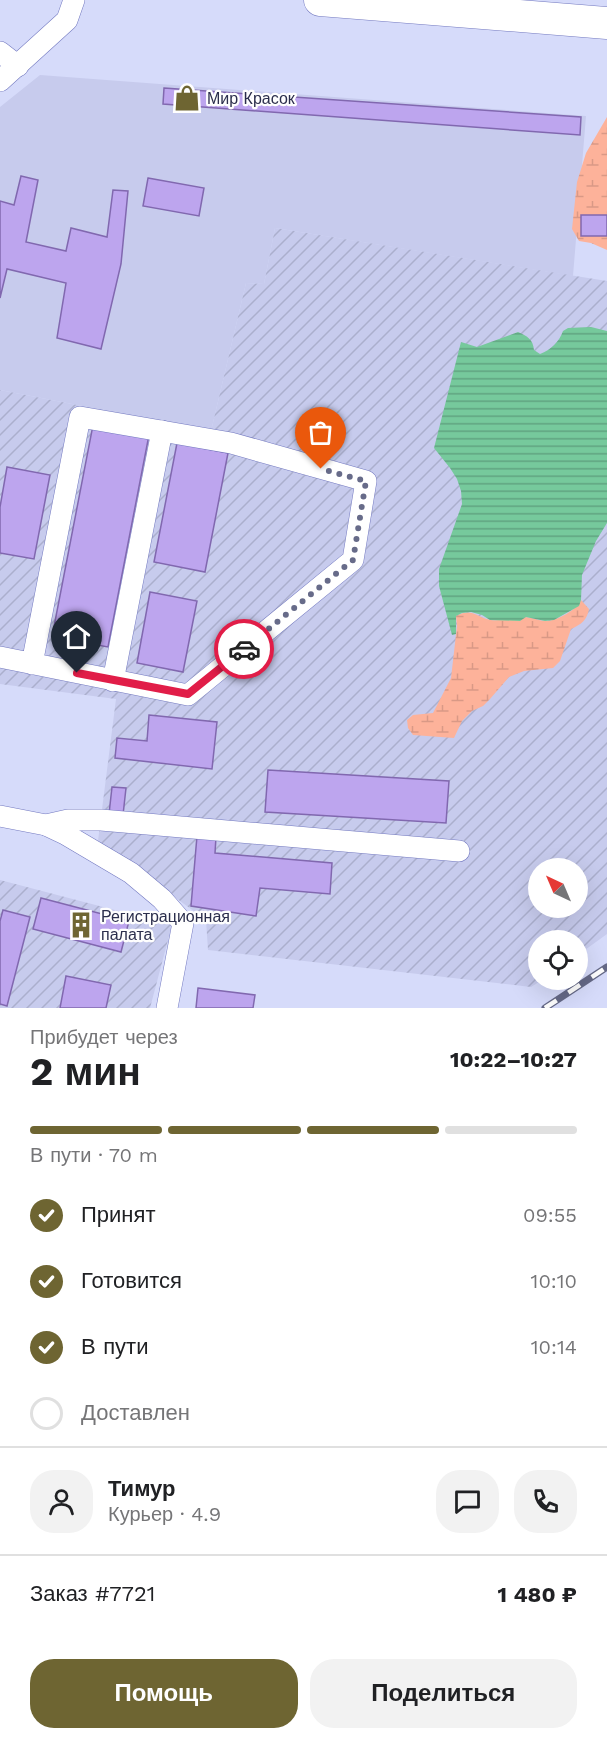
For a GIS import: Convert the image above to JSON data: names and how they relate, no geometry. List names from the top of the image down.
{
  "places": {
    "shop": ["Мир Красок"],
    "building": ["Регистрационная палата"]
  },
  "north": "top left",
  "page": {
    "heading": ["2 мин", "Прибудет через", "10:22–10:27"],
    "panel": [
      "Тимур",
      "Курьер · 4.9",
      "Заказ #7721",
      "1 480 ₽"
    ],
    "bar": "В пути · 70 m",
    "list": [
      ["Принят", "09:55"],
      ["Готовится", "10:10"],
      ["В пути", "10:14"],
      "Доставлен"
    ],
    "buttons": ["Помощь", "Поделиться"]
  }
}
